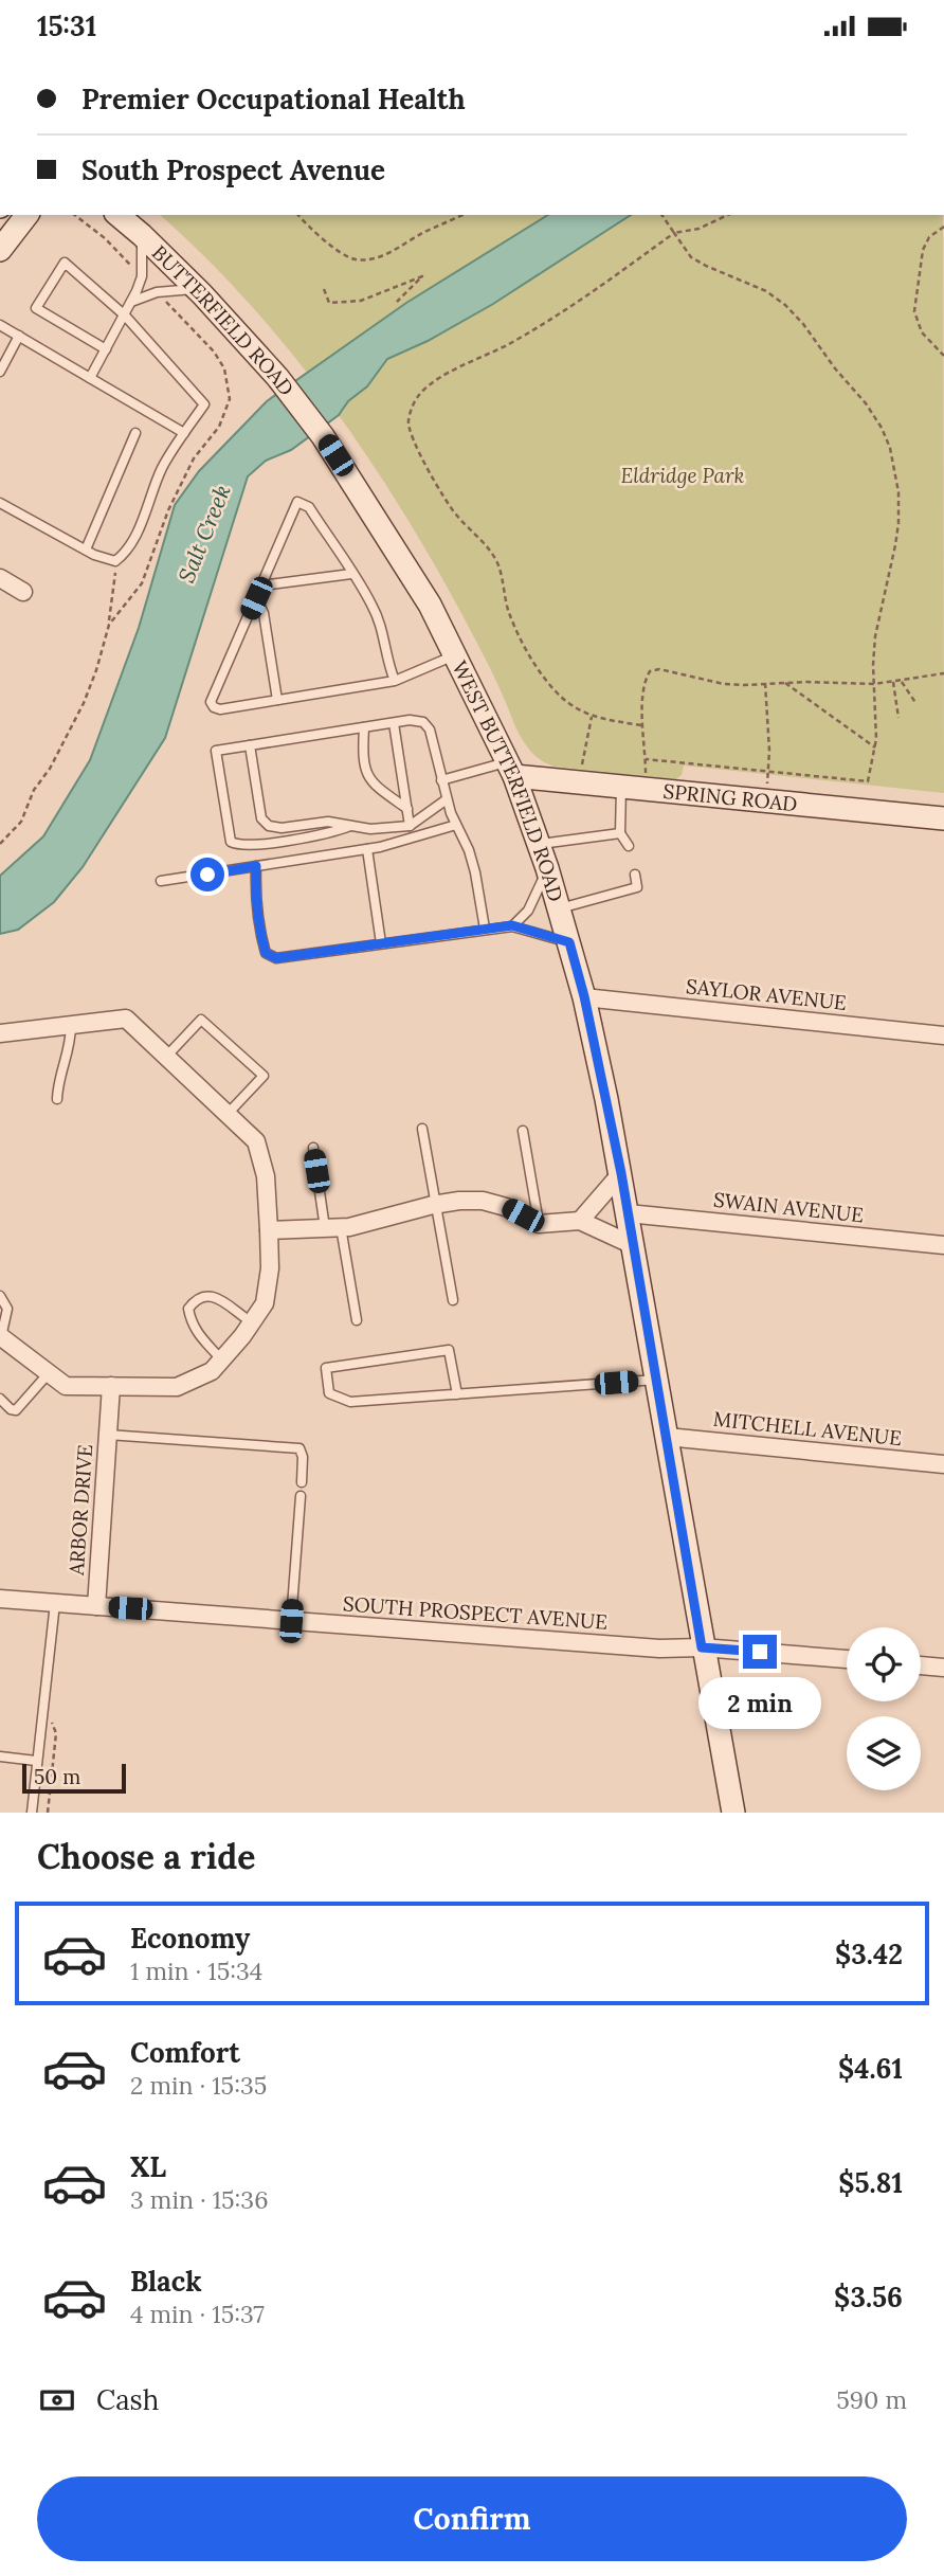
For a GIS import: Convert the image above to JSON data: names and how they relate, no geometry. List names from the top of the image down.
{
  "streets": {
    "main road": ["BUTTERFIELD ROAD", "WEST BUTTERFIELD ROAD", "SPRING ROAD"],
    "street": [
      "SAYLOR AVENUE",
      "SWAIN AVENUE",
      "MITCHELL AVENUE",
      "ARBOR DRIVE",
      "SOUTH PROSPECT AVENUE"
    ]
  },
  "crossings": [
    ["BUTTERFIELD ROAD", "WEST BUTTERFIELD ROAD"],
    ["WEST BUTTERFIELD ROAD", "SPRING ROAD"],
    ["WEST BUTTERFIELD ROAD", "SAYLOR AVENUE"],
    ["WEST BUTTERFIELD ROAD", "SWAIN AVENUE"],
    ["WEST BUTTERFIELD ROAD", "MITCHELL AVENUE"],
    ["WEST BUTTERFIELD ROAD", "SOUTH PROSPECT AVENUE"],
    ["ARBOR DRIVE", "SOUTH PROSPECT AVENUE"]
  ],
  "water": ["Salt Creek"],
  "parks": ["Eldridge Park"],
  "scale_bar": "50 m",
  "page": {
    "status": "15:31",
    "banner": ["Premier Occupational Health", "South Prospect Avenue"],
    "bubble": "2 min",
    "scale": "50 m",
    "heading": "Choose a ride",
    "list": [
      {
        "name": "Economy",
        "note": "1 min · 15:34",
        "value": "$3.42"
      },
      {
        "name": "Comfort",
        "note": "2 min · 15:35",
        "value": "$4.61"
      },
      {
        "name": "XL",
        "note": "3 min · 15:36",
        "value": "$5.81"
      },
      {
        "name": "Black",
        "note": "4 min · 15:37",
        "value": "$3.56"
      }
    ],
    "pay": ["Cash", "590 m"],
    "buttons": "Confirm"
  }
}
